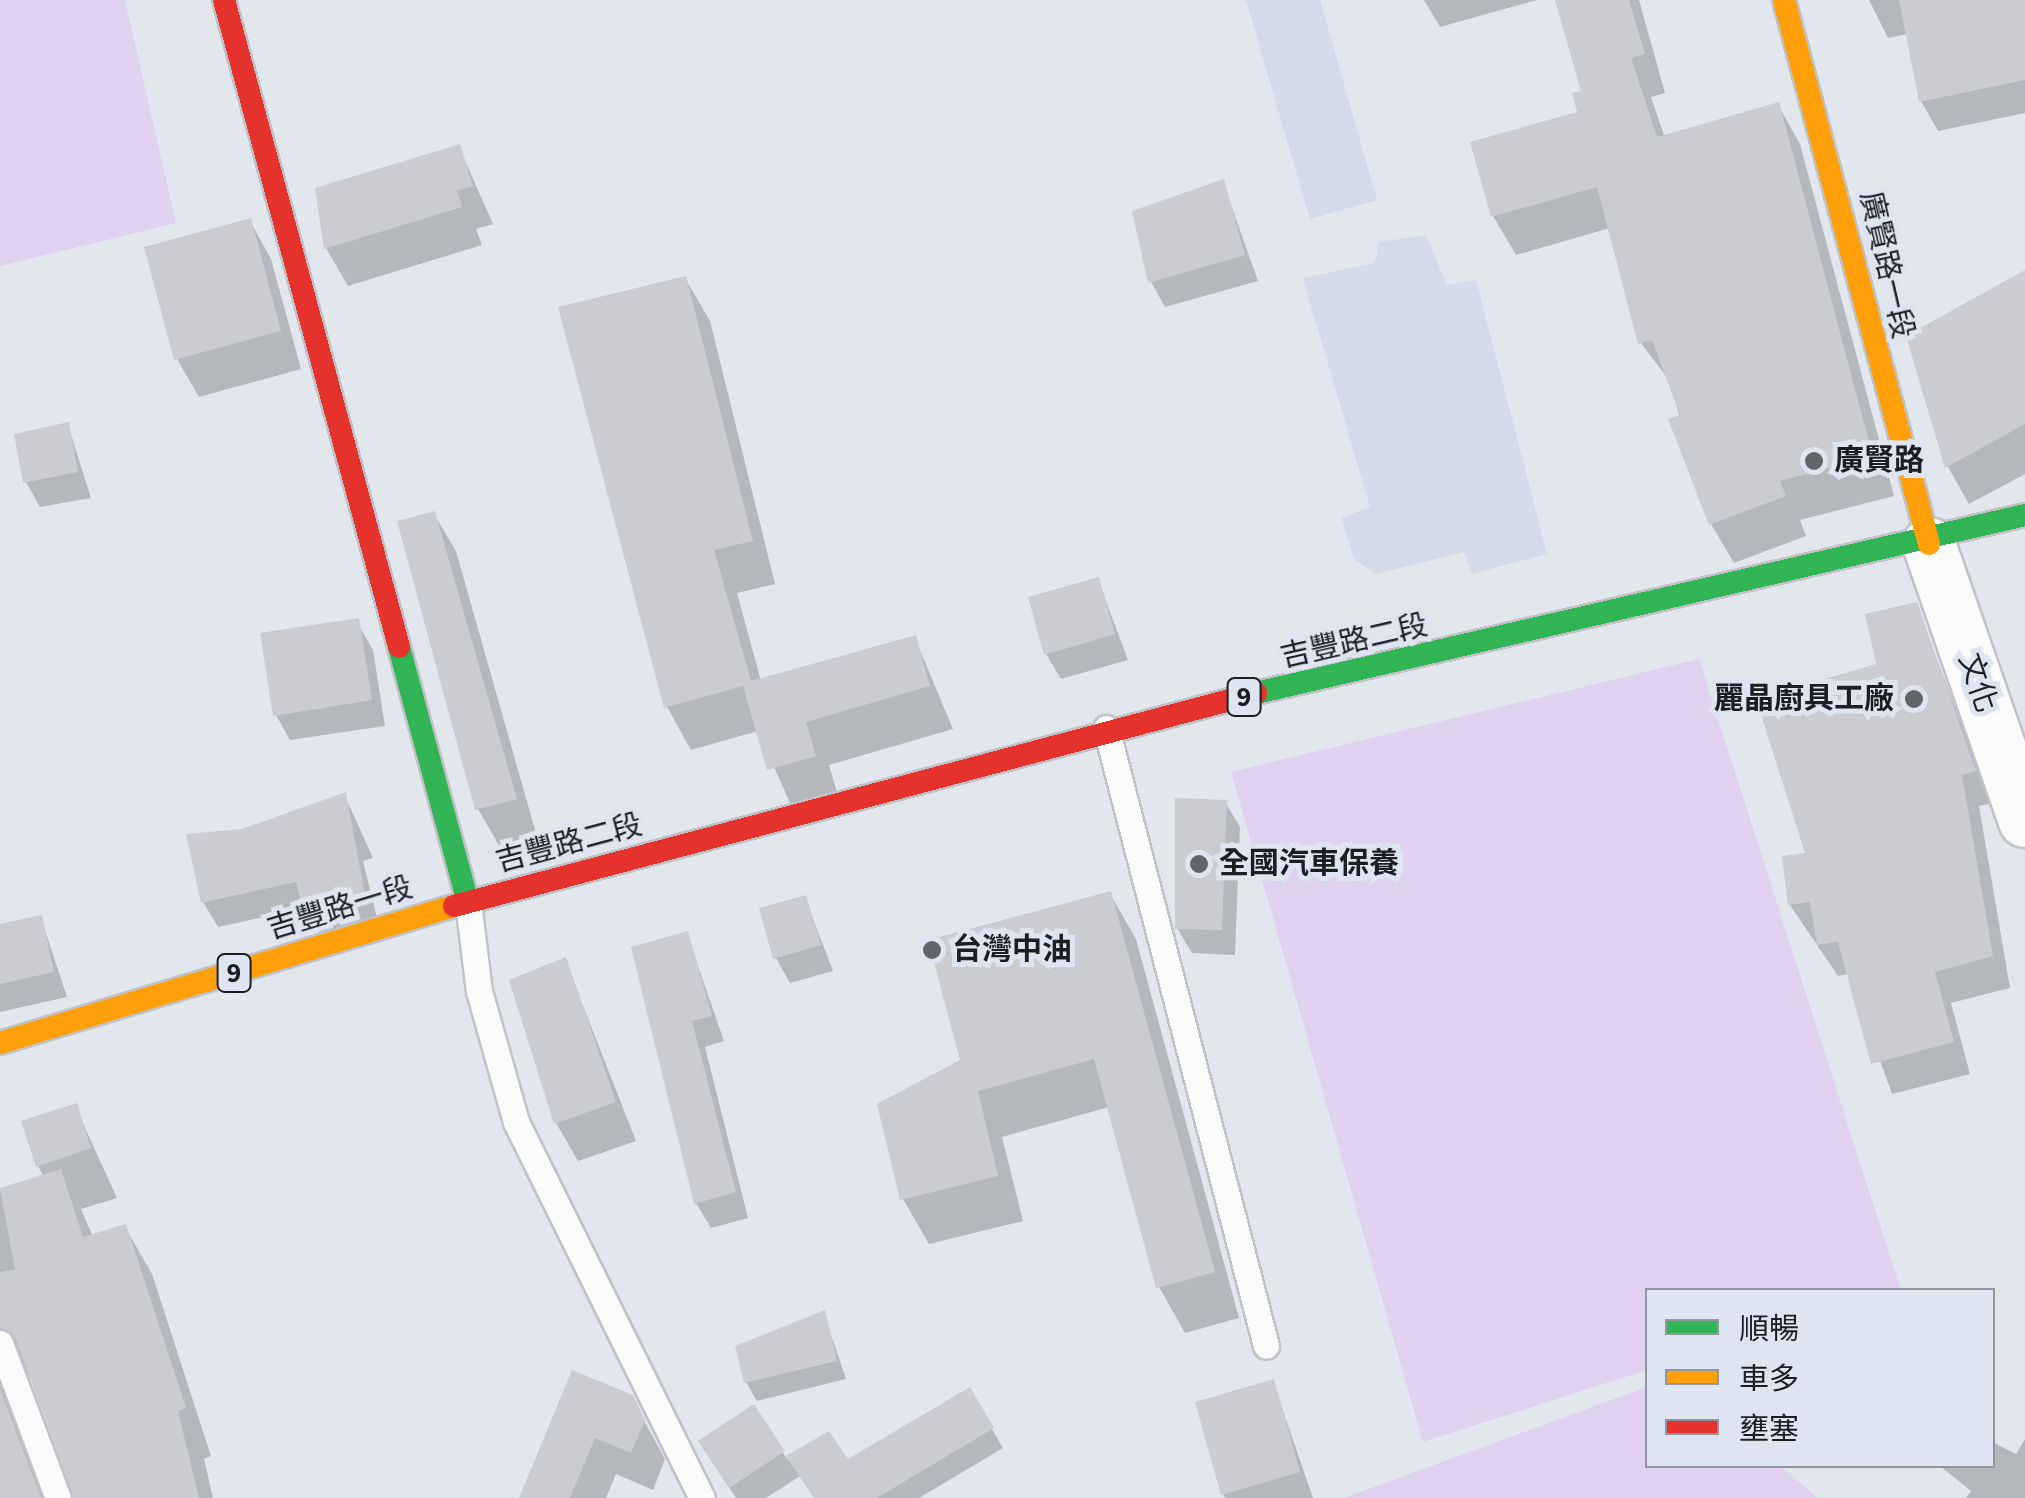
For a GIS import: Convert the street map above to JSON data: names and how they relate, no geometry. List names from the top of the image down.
{
  "streets": {
    "main road": [
      "廣賢路一段",
      "吉豐路二段",
      "9",
      "吉豐路一段"
    ],
    "street": ["文化"]
  },
  "crossings": [
    ["廣賢路一段", "吉豐路二段"],
    ["廣賢路一段", "文化"],
    ["吉豐路二段", "文化"],
    ["吉豐路二段", "吉豐路一段"]
  ],
  "places": [
    "廣賢路",
    "麗晶廚具工廠",
    "全國汽車保養",
    "台灣中油"
  ],
  "legend": ["順暢", "車多", "壅塞"]
}
